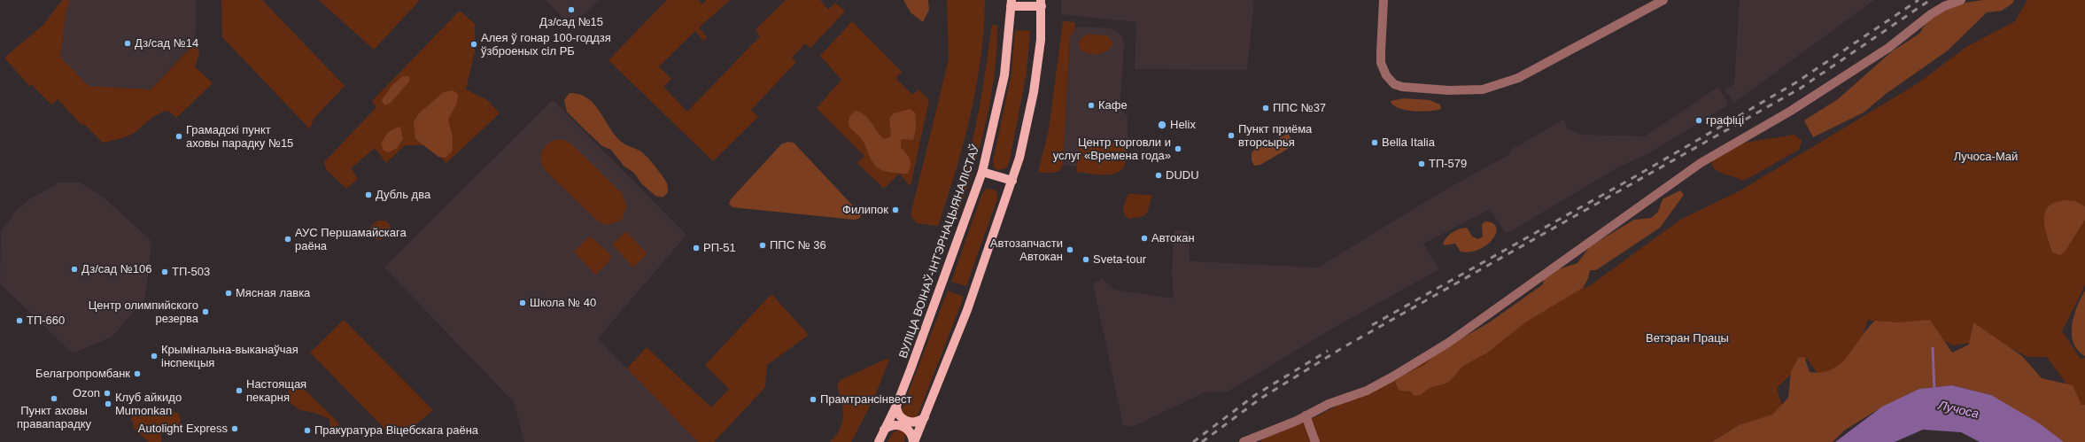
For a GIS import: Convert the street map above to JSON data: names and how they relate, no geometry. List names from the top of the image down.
{
  "streets": {
    "main road": ["ВУЛІЦА ВОІНАЎ-ІНТЭРНАЦЫЯНАЛІСТАЎ"]
  },
  "water": ["Лучоса"],
  "parks": ["Лучоса-Май", "Ветэран Працы"],
  "places": [
    "Дз/сад №15",
    "Дз/сад №14",
    "Алея ў гонар 100-годдзя ўзброеных сіл РБ",
    "Кафе",
    "ППС №37",
    "графіці",
    "Helix",
    "Пункт приёма вторсырья",
    "Грамадскі пункт аховы парадку №15",
    "Bella Italia",
    "Центр торговли и услуг «Времена года»",
    "ТП-579",
    "DUDU",
    "Дубль два",
    "Филипок",
    "Автокан",
    "АУС Першамайскага раёна",
    "ППС № 36",
    "РП-51",
    "Автозапчасти Автокан",
    "Sveta-tour",
    "Дз/сад №106",
    "ТП-503",
    "Мясная лавка",
    "Школа № 40",
    "Центр олимпийского резерва",
    "ТП-660",
    "Крымінальна-выканаўчая інспекцыя",
    "Белагропромбанк",
    "Настоящая пекарня",
    "Ozon",
    "Пункт аховы правапарадку",
    "Прамтрансінвест",
    "Клуб айкидо Mumonkan",
    "Autolight Express",
    "Пракуратура Віцебскага раёна"
  ]
}
